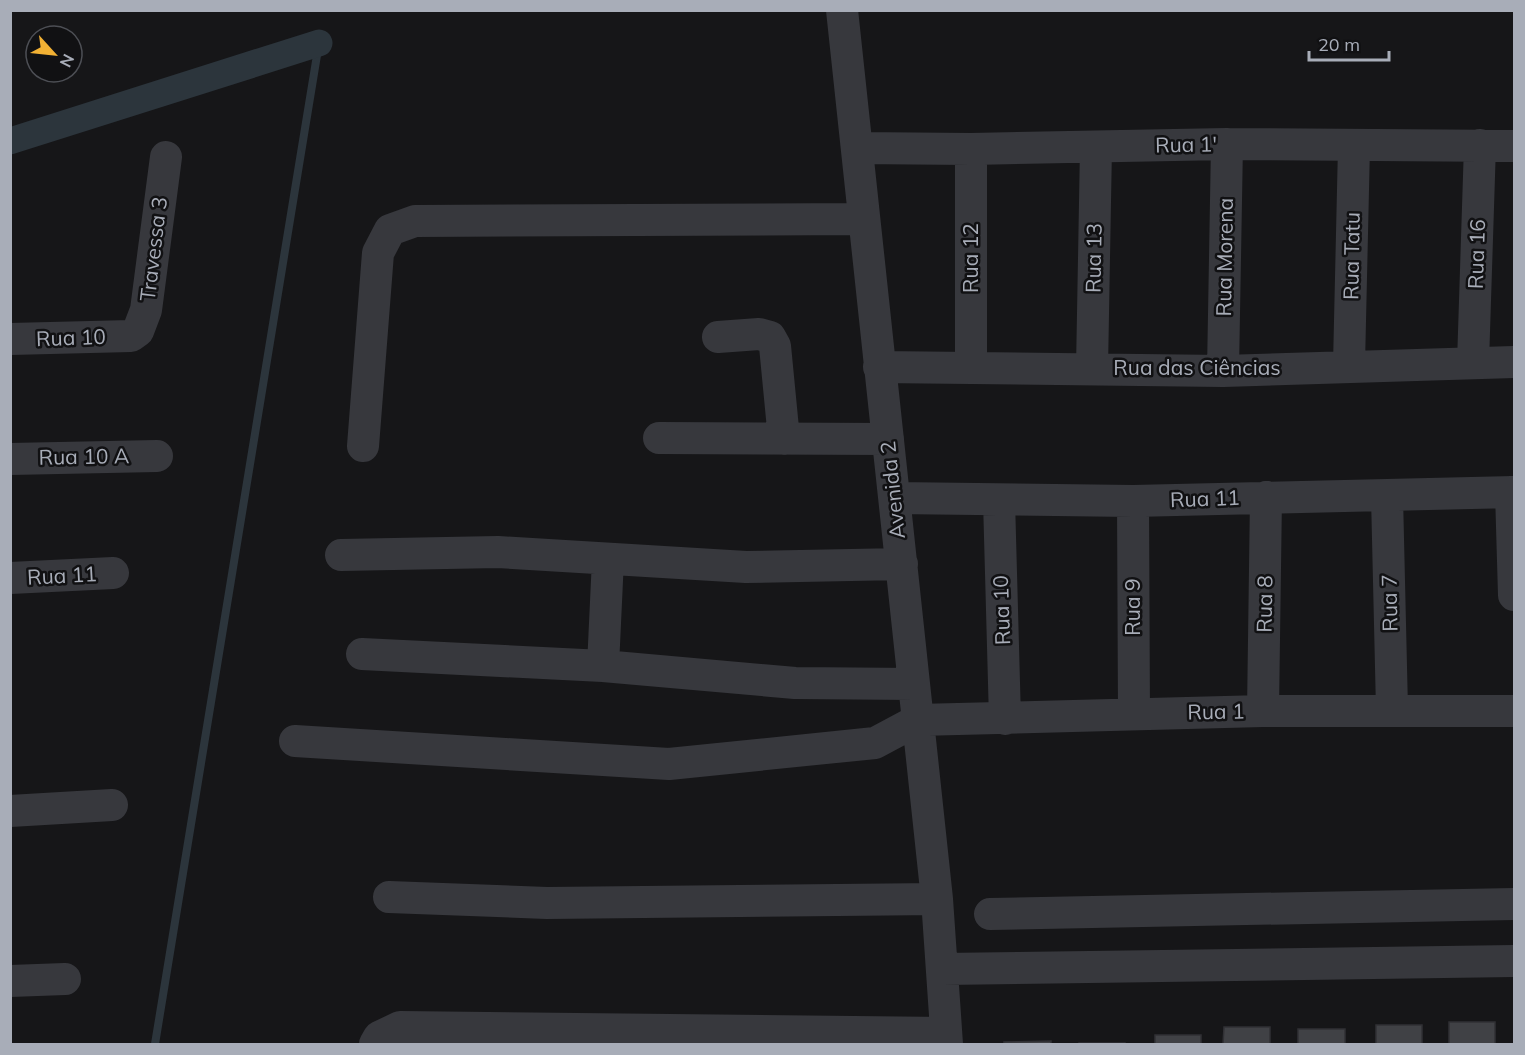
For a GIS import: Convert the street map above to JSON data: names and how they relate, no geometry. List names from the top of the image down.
{
  "streets": {
    "street": [
      "Rua 1'",
      "Travessa 3",
      "Rua 16",
      "Rua Tatu",
      "Rua Morena",
      "Rua 12",
      "Rua 13",
      "Rua 10",
      "Rua das Ciências",
      "Rua 10 A",
      "Avenida 2",
      "Rua 11",
      "Rua 7",
      "Rua 8",
      "Rua 9",
      "Rua 1"
    ]
  },
  "crossings": [
    ["Rua 1'", "Rua 16"],
    ["Rua 1'", "Rua Tatu"],
    ["Rua 1'", "Rua Morena"],
    ["Rua 1'", "Rua 12"],
    ["Rua 1'", "Rua 13"],
    ["Rua 1'", "Avenida 2"],
    ["Travessa 3", "Rua 10"],
    ["Rua 16", "Rua das Ciências"],
    ["Rua Tatu", "Rua das Ciências"],
    ["Rua Morena", "Rua das Ciências"],
    ["Rua 12", "Rua das Ciências"],
    ["Rua 13", "Rua das Ciências"],
    ["Rua 10", "Rua 11"],
    ["Rua 10", "Rua 1"],
    ["Rua das Ciências", "Avenida 2"],
    ["Avenida 2", "Rua 11"],
    ["Avenida 2", "Rua 1"],
    ["Rua 11", "Rua 7"],
    ["Rua 11", "Rua 8"],
    ["Rua 11", "Rua 9"],
    ["Rua 7", "Rua 1"],
    ["Rua 8", "Rua 1"],
    ["Rua 9", "Rua 1"]
  ],
  "scale_bar": "20 m",
  "north": "bottom right"
}
